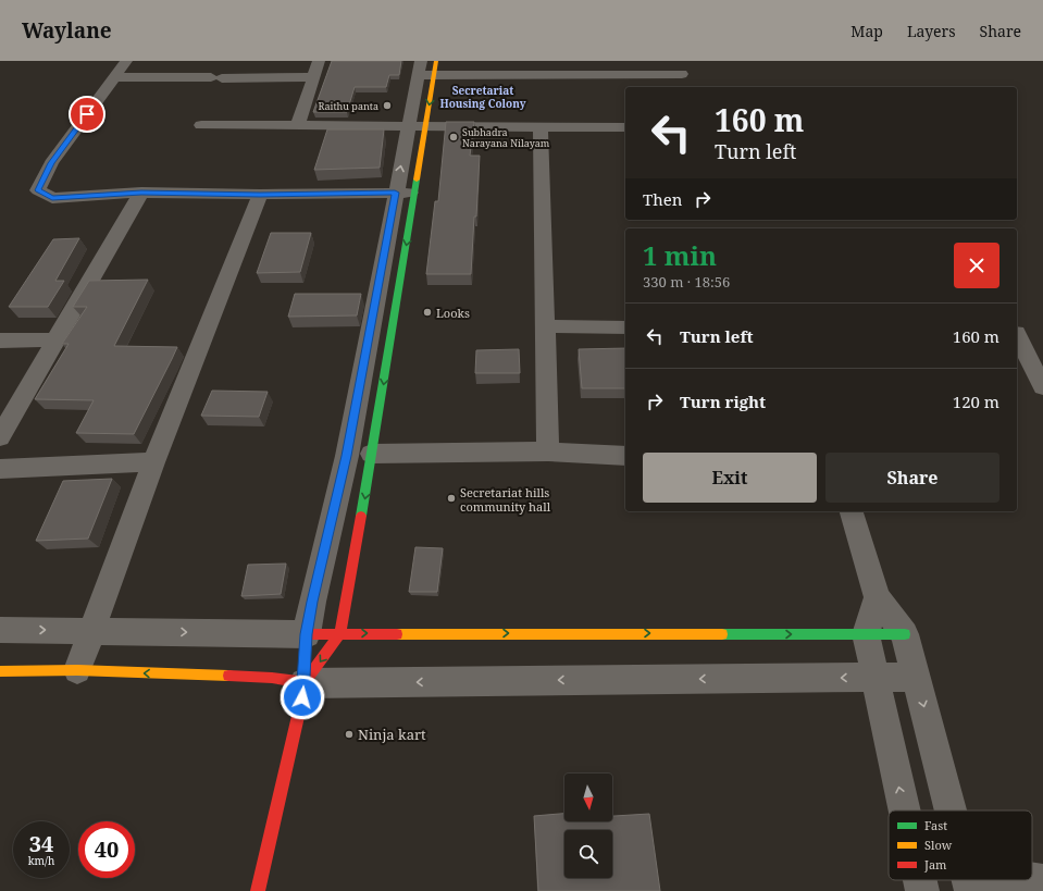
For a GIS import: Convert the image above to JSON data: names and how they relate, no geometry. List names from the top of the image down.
{
  "districts": ["Secretariat Housing Colony"],
  "places": [
    "Raithu panta",
    "Subhadra Narayana Nilayam",
    "Looks",
    "Secretariat hills community hall",
    "Ninja kart"
  ],
  "legend": ["Fast", "Slow", "Jam"],
  "north": "bottom",
  "page": {
    "header": "Waylane",
    "nav": ["Map", "Layers", "Share"],
    "turn": ["160 m", "Turn left"],
    "then": "Then",
    "heading": ["1 min", "330 m · 18:56"],
    "list": [
      {
        "name": "Turn left",
        "value": "160 m"
      },
      {
        "name": "Turn right",
        "value": "120 m"
      }
    ],
    "buttons": ["Exit", "Share"],
    "speed": "34 km/h",
    "limit": "40"
  }
}
